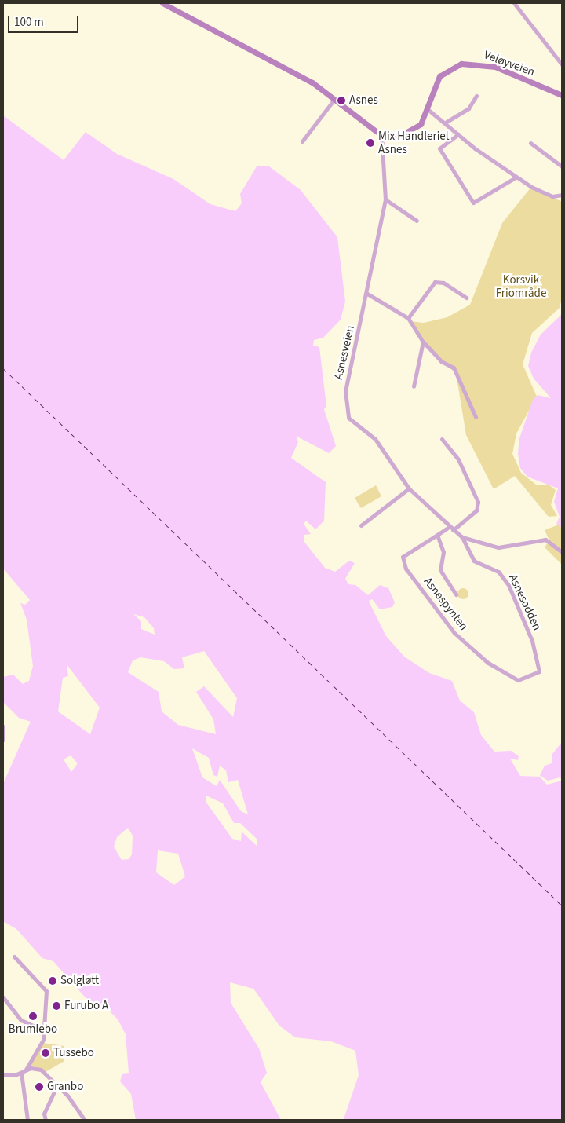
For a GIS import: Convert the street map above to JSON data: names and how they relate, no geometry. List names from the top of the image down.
{
  "streets": {
    "main road": ["Veløyveien"],
    "street": ["Asnesveien", "Asnesodden", "Asnespynten"]
  },
  "crossings": [
    ["Veløyveien", "Asnesveien"],
    ["Asnesveien", "Asnesodden"],
    ["Asnesveien", "Asnespynten"],
    ["Asnesodden", "Asnespynten"]
  ],
  "parks": ["Korsvik Friområde"],
  "places": [
    "Asnes",
    "Mix Handleriet Asnes",
    "Solgløtt",
    "Furubo A",
    "Brumlebo",
    "Tussebo",
    "Granbo"
  ],
  "scale_bar": "100 m"
}
